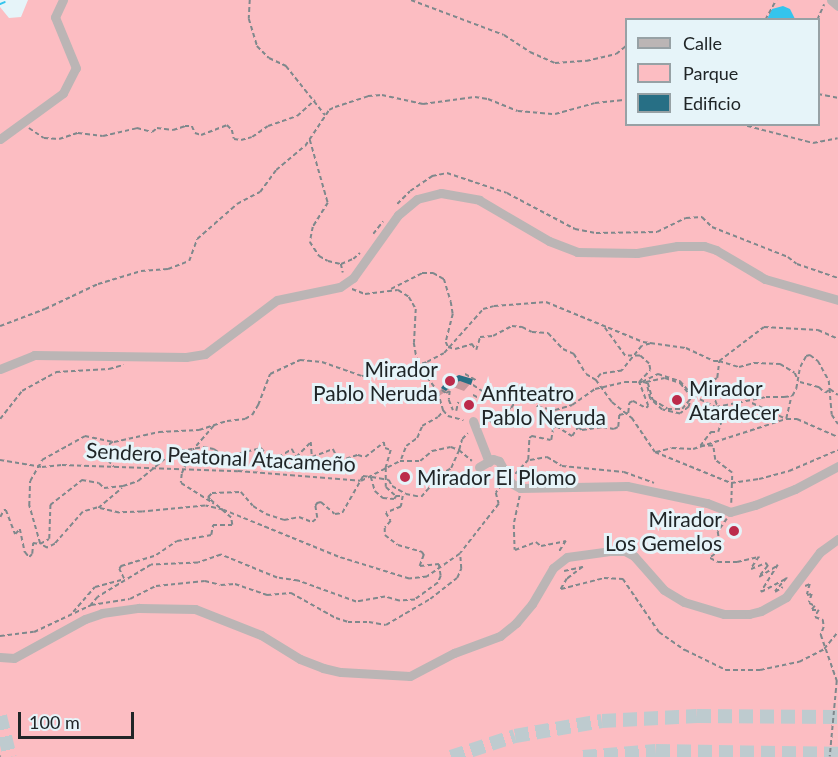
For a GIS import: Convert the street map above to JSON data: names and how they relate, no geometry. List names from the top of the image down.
{
  "streets": {
    "path": ["Sendero Peatonal Atacameño"]
  },
  "places": [
    "Mirador Pablo Neruda",
    "Mirador Atardecer",
    "Anfiteatro Pablo Neruda",
    "Mirador El Plomo",
    "Mirador Los Gemelos"
  ],
  "legend": ["Calle", "Parque", "Edificio"],
  "scale_bar": "100 m"
}
